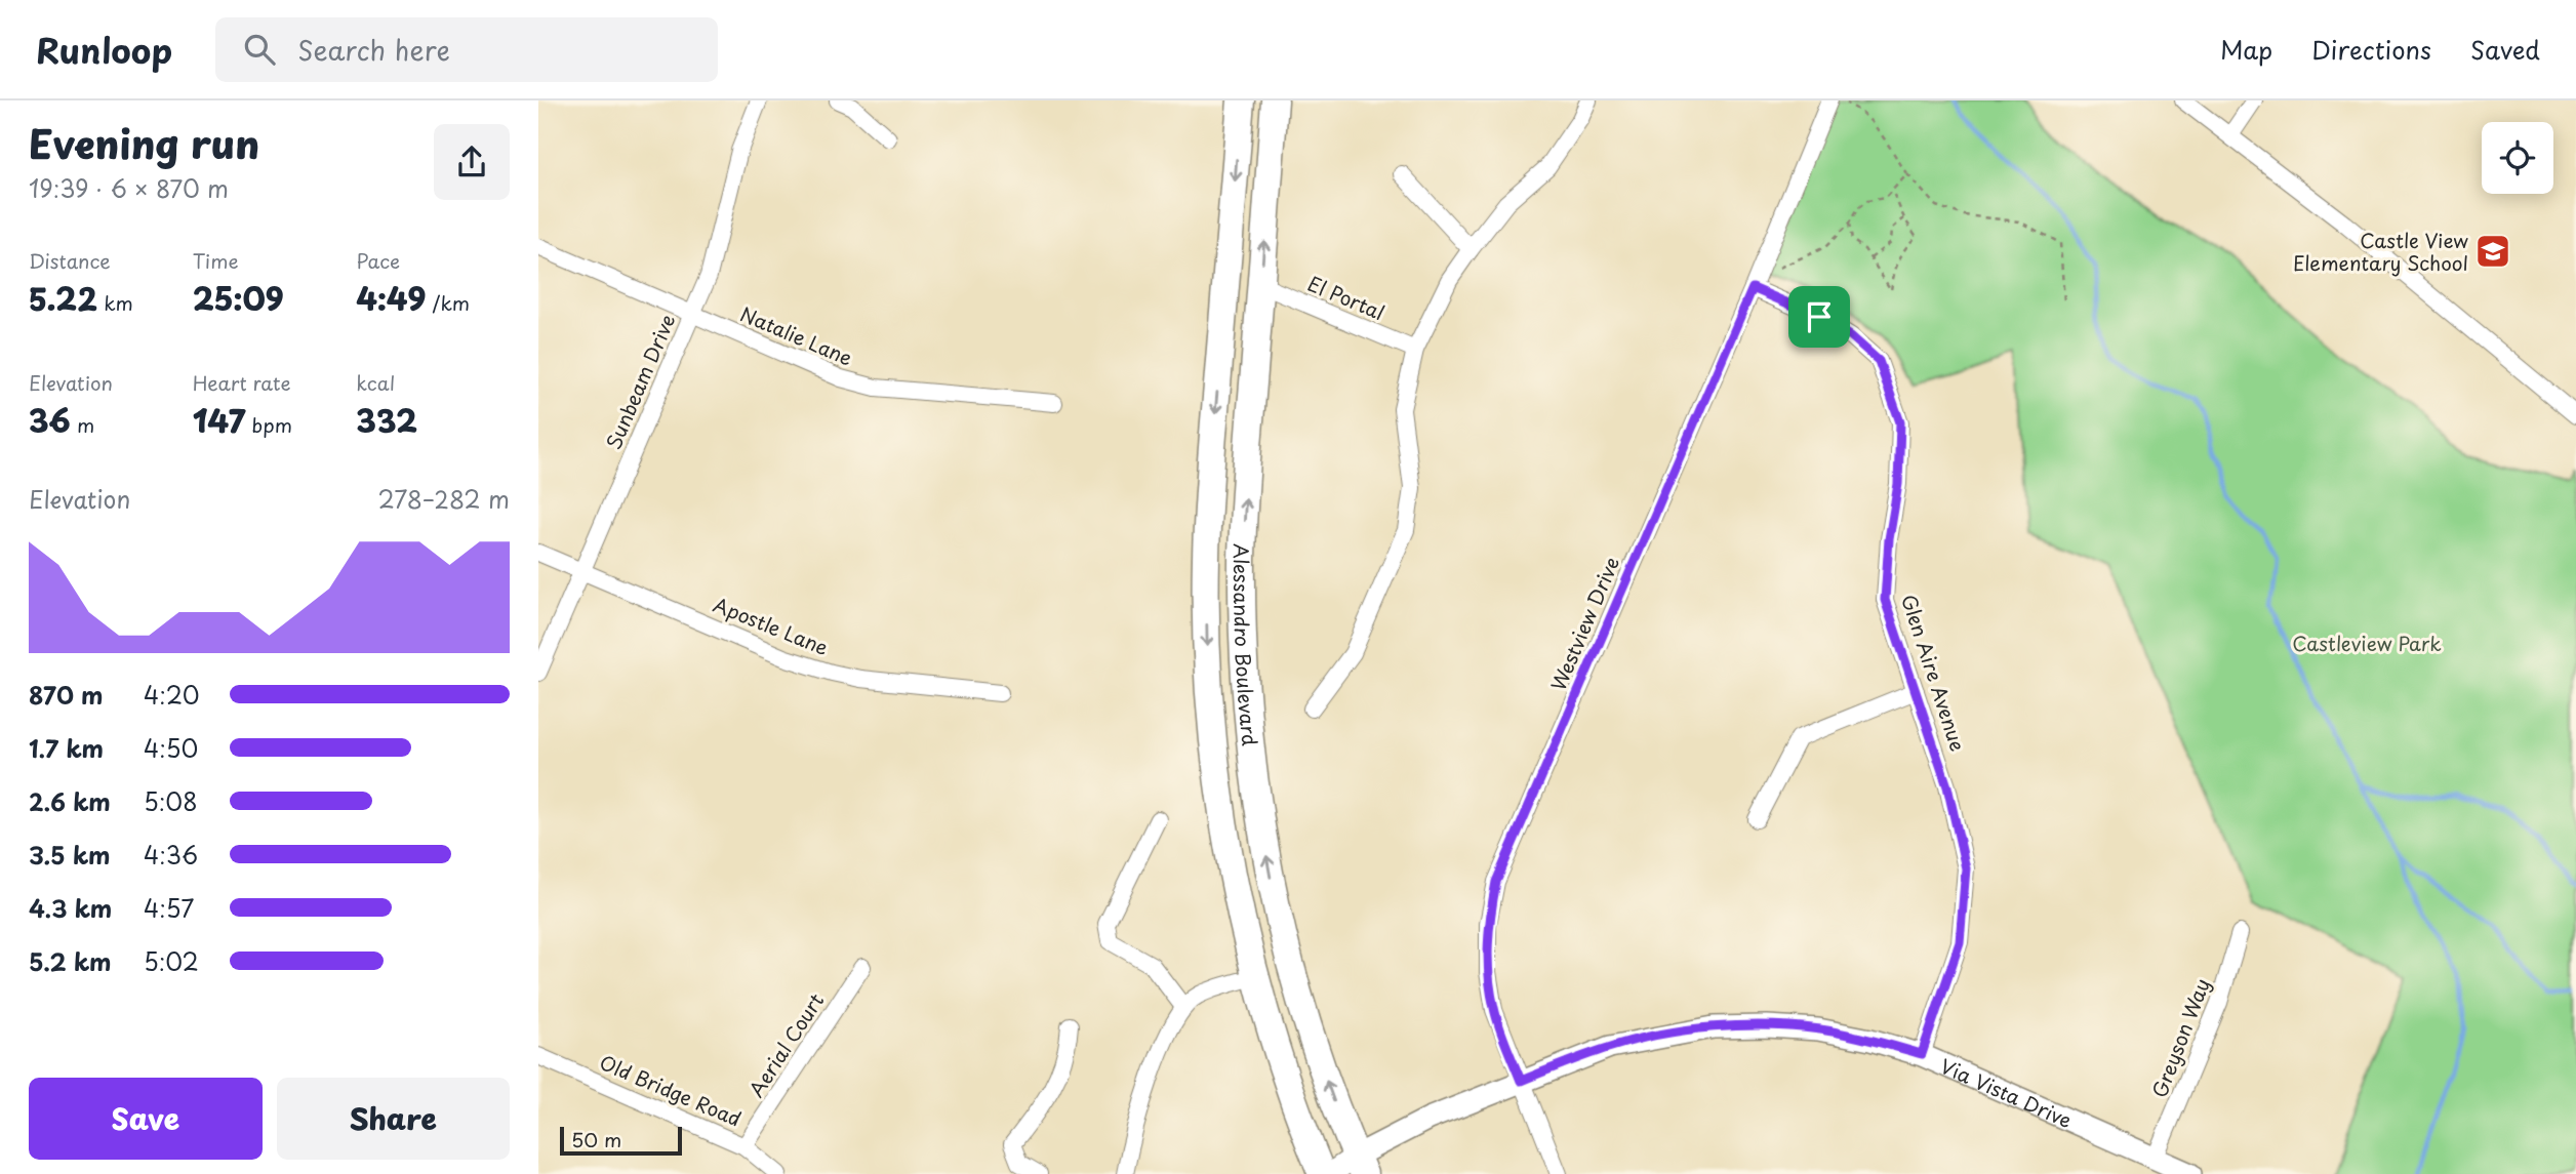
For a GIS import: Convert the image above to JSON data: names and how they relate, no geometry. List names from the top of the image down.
{
  "streets": {
    "main road": ["Alessandro Boulevard"],
    "street": [
      "El Portal",
      "Natalie Lane",
      "Sunbeam Drive",
      "Westview Drive",
      "Apostle Lane",
      "Glen Aire Avenue",
      "Greyson Way",
      "Aerial Court",
      "Old Bridge Road",
      "Via Vista Drive"
    ]
  },
  "crossings": [
    ["El Portal", "Alessandro Boulevard"],
    ["Natalie Lane", "Sunbeam Drive"],
    ["Sunbeam Drive", "Apostle Lane"],
    ["Westview Drive", "Glen Aire Avenue"],
    ["Westview Drive", "Via Vista Drive"],
    ["Alessandro Boulevard", "Via Vista Drive"],
    ["Glen Aire Avenue", "Via Vista Drive"],
    ["Greyson Way", "Via Vista Drive"],
    ["Aerial Court", "Old Bridge Road"]
  ],
  "parks": ["Castleview Park"],
  "places": {
    "school or university": ["Castle View Elementary School"]
  },
  "scale_bar": "50 m",
  "page": {
    "header": "Runloop",
    "search": "Search here",
    "nav": ["Map", "Directions", "Saved"],
    "heading": ["Evening run", "19:39 · 6 × 870 m"],
    "stats": [
      ["Distance", "5.22 km"],
      ["Time", "25:09"],
      ["Pace", "4:49 /km"],
      ["Elevation", "36 m"],
      ["Heart rate", "147 bpm"],
      ["kcal", "332"]
    ],
    "chart": ["Elevation", "278–282 m"],
    "list": [
      {
        "name": "870 m",
        "note": "4:20"
      },
      {
        "name": "1.7 km",
        "note": "4:50"
      },
      {
        "name": "2.6 km",
        "note": "5:08"
      },
      {
        "name": "3.5 km",
        "note": "4:36"
      },
      {
        "name": "4.3 km",
        "note": "4:57"
      },
      {
        "name": "5.2 km",
        "note": "5:02"
      }
    ],
    "buttons": ["Save", "Share"],
    "scale": "50 m"
  }
}
